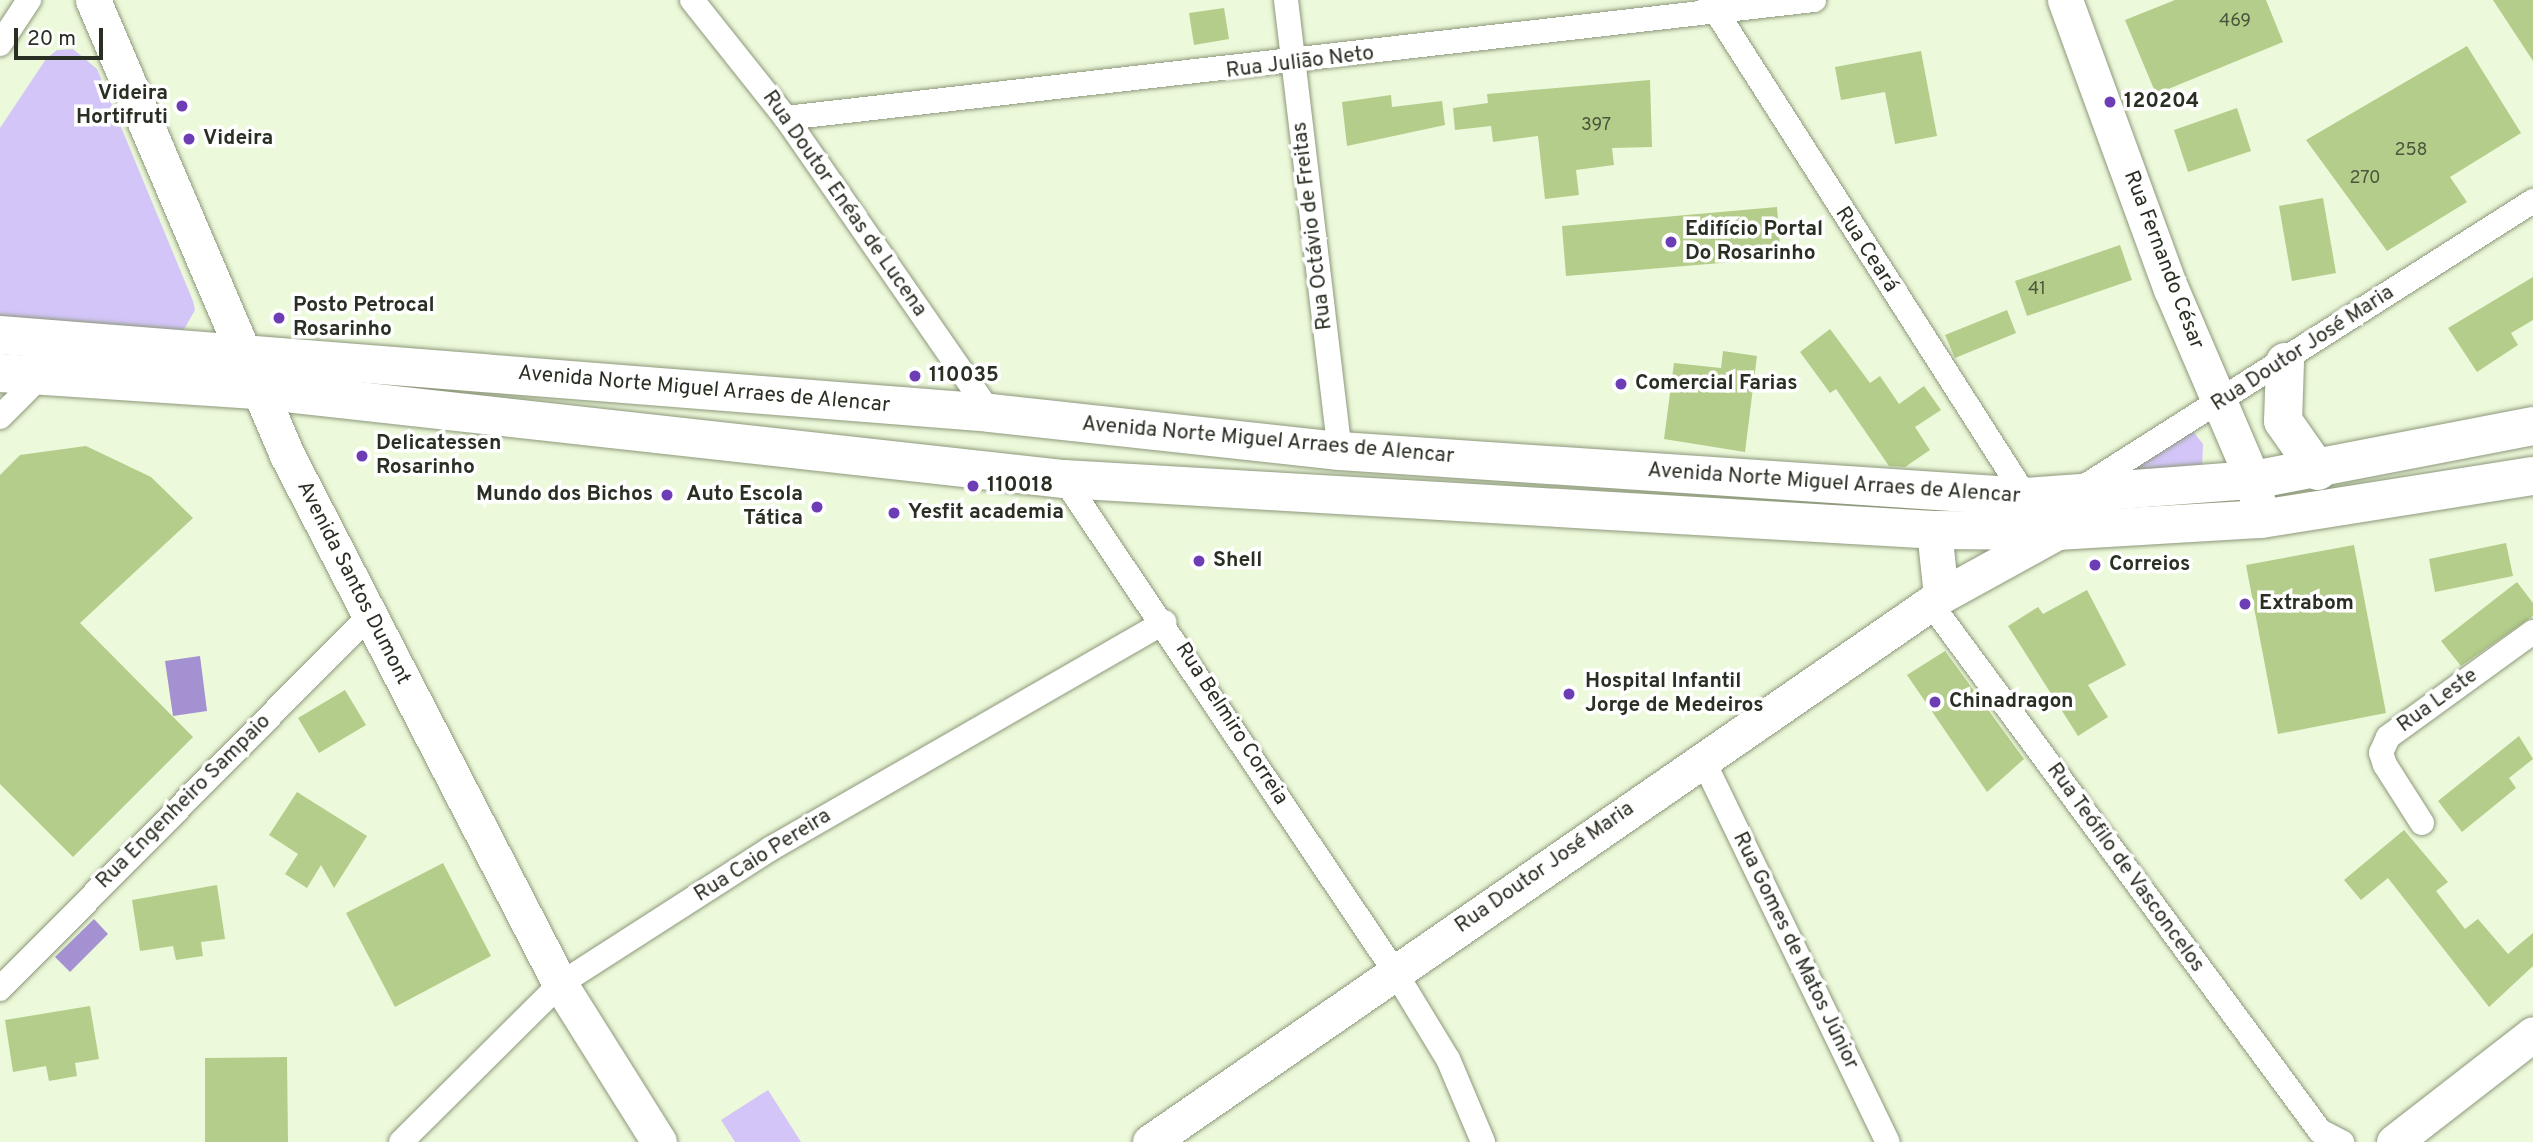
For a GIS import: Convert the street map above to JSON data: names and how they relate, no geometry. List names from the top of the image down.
{
  "streets": {
    "main road": ["Avenida Norte Miguel Arraes de Alencar"],
    "street": [
      "Rua Julião Neto",
      "Rua Doutor Enéas de Lucena",
      "Rua Octávio de Freitas",
      "Rua Ceará",
      "Rua Fernando César",
      "Rua Doutor José Maria",
      "Avenida Santos Dumont",
      "Rua Leste",
      "Rua Belmiro Correia",
      "Rua Engenheiro Sampaio",
      "Rua Caio Pereira",
      "Rua Teófilo de Vasconcelos",
      "Rua Gomes de Matos Júnior"
    ]
  },
  "crossings": [
    ["Rua Julião Neto", "Rua Doutor Enéas de Lucena"],
    ["Rua Julião Neto", "Rua Octávio de Freitas"],
    ["Rua Julião Neto", "Rua Ceará"],
    ["Rua Doutor Enéas de Lucena", "Avenida Norte Miguel Arraes de Alencar"],
    ["Rua Octávio de Freitas", "Avenida Norte Miguel Arraes de Alencar"],
    ["Rua Ceará", "Avenida Norte Miguel Arraes de Alencar"],
    ["Rua Fernando César", "Rua Doutor José Maria"],
    ["Rua Fernando César", "Avenida Norte Miguel Arraes de Alencar"],
    ["Rua Doutor José Maria", "Avenida Norte Miguel Arraes de Alencar"],
    ["Rua Doutor José Maria", "Rua Belmiro Correia"],
    ["Rua Doutor José Maria", "Rua Teófilo de Vasconcelos"],
    ["Rua Doutor José Maria", "Rua Gomes de Matos Júnior"],
    ["Avenida Norte Miguel Arraes de Alencar", "Avenida Santos Dumont"],
    ["Avenida Norte Miguel Arraes de Alencar", "Rua Belmiro Correia"],
    ["Avenida Santos Dumont", "Rua Engenheiro Sampaio"],
    ["Avenida Santos Dumont", "Rua Caio Pereira"],
    ["Rua Belmiro Correia", "Rua Caio Pereira"]
  ],
  "places": [
    "120204",
    "Videira Hortifruti",
    "Videira",
    "Edifício Portal Do Rosarinho",
    "Posto Petrocal Rosarinho",
    "110035",
    "Comercial Farias",
    "Delicatessen Rosarinho",
    "110018",
    "Mundo dos Bichos",
    "Auto Escola Tática",
    "Yesfit academia",
    "Shell",
    "Correios",
    "Extrabom",
    "Hospital Infantil Jorge de Medeiros",
    "Chinadragon"
  ],
  "house_numbers": [
    "469",
    "397",
    "258",
    "270",
    "41"
  ],
  "scale_bar": "20 m"
}
